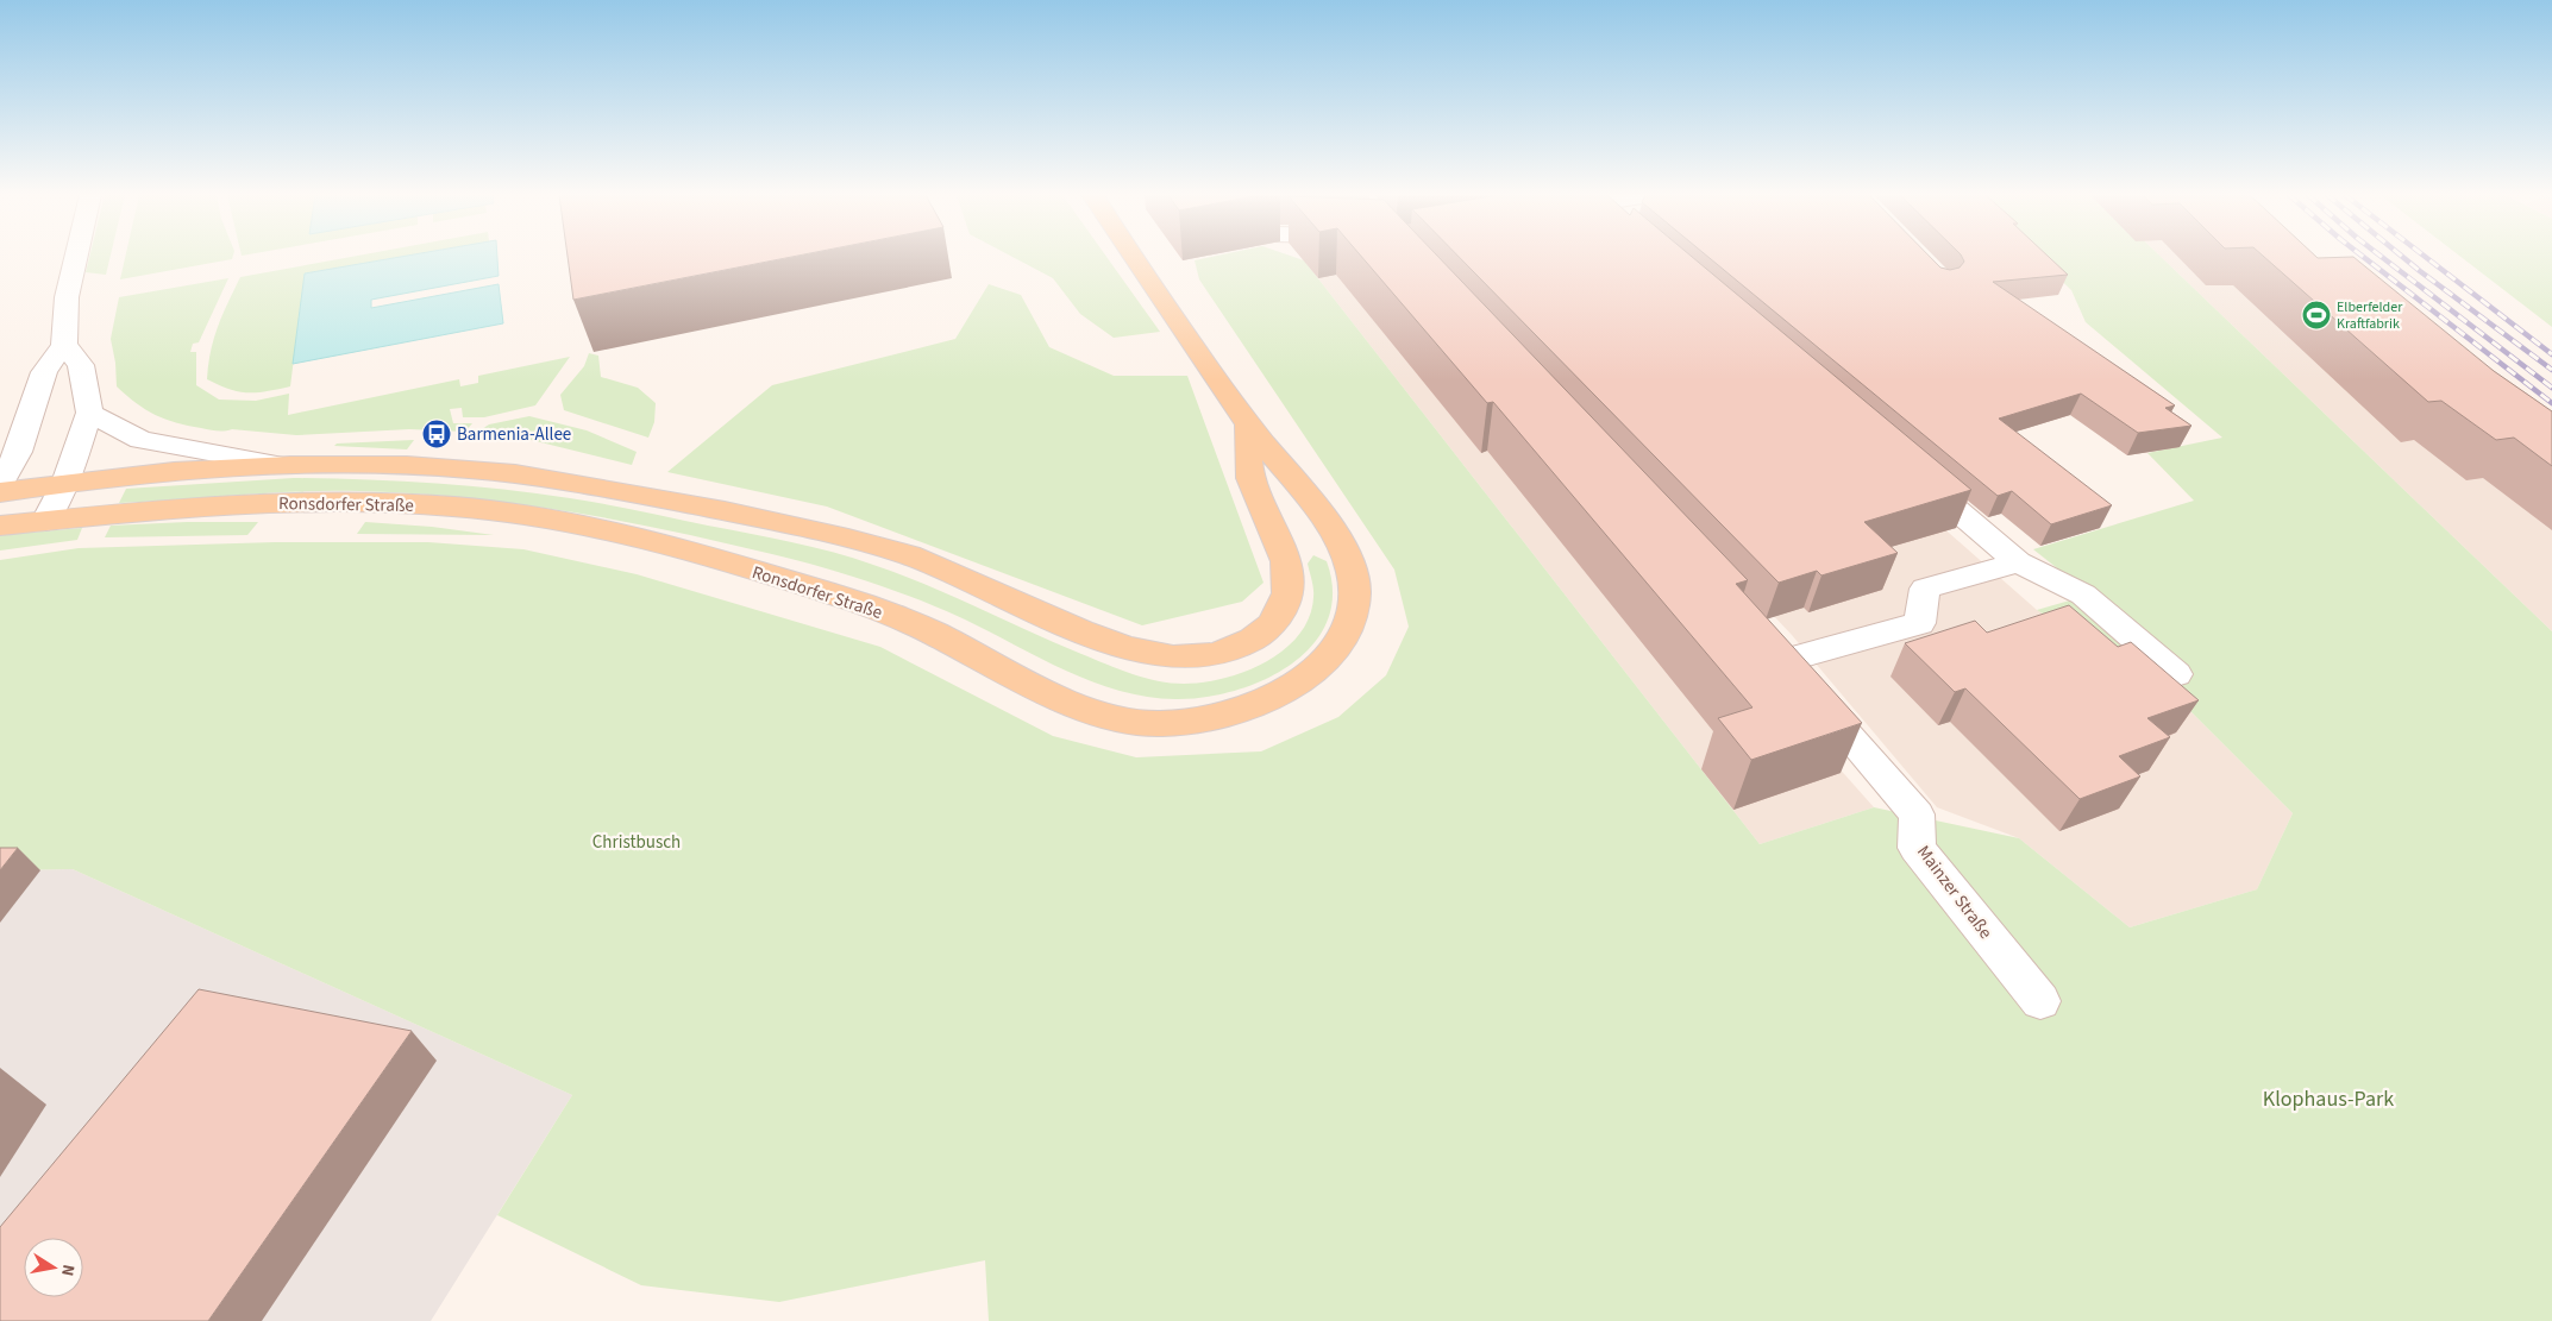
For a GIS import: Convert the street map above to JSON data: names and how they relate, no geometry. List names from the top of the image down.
{
  "streets": {
    "main road": ["Ronsdorfer Straße"],
    "street": ["Mainzer Straße"]
  },
  "parks": ["Christbusch", "Klophaus-Park"],
  "places": {
    "sports": ["Elberfelder Kraftfabrik"],
    "bus stop": ["Barmenia-Allee"]
  },
  "north": "right"
}
